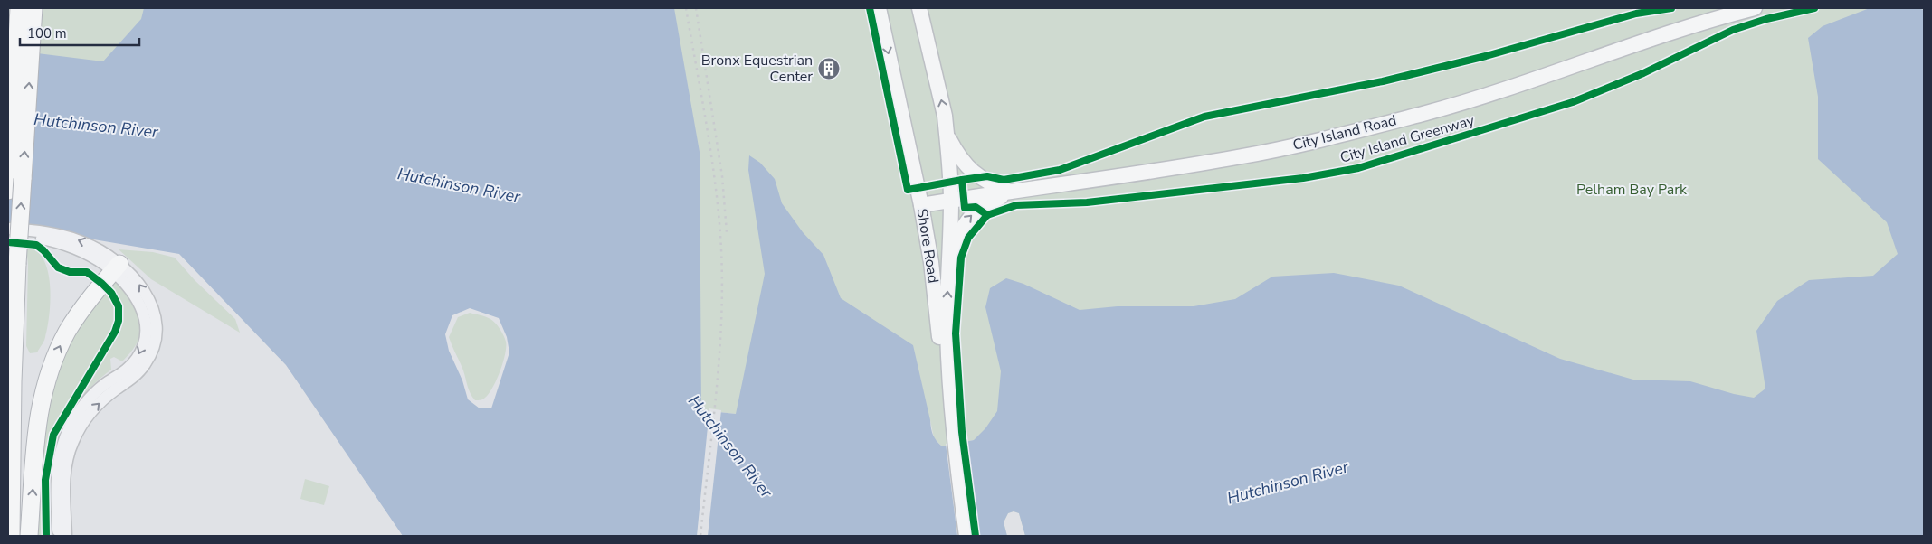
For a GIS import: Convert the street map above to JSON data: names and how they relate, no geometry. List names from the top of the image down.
{
  "streets": {
    "main road": ["City Island Road", "Shore Road"],
    "cycle path": ["City Island Greenway"]
  },
  "crossings": [
    ["City Island Road", "Shore Road"]
  ],
  "water": ["Hutchinson River"],
  "parks": ["Pelham Bay Park"],
  "places": {
    "building": ["Bronx Equestrian Center"]
  },
  "scale_bar": "100 m"
}
